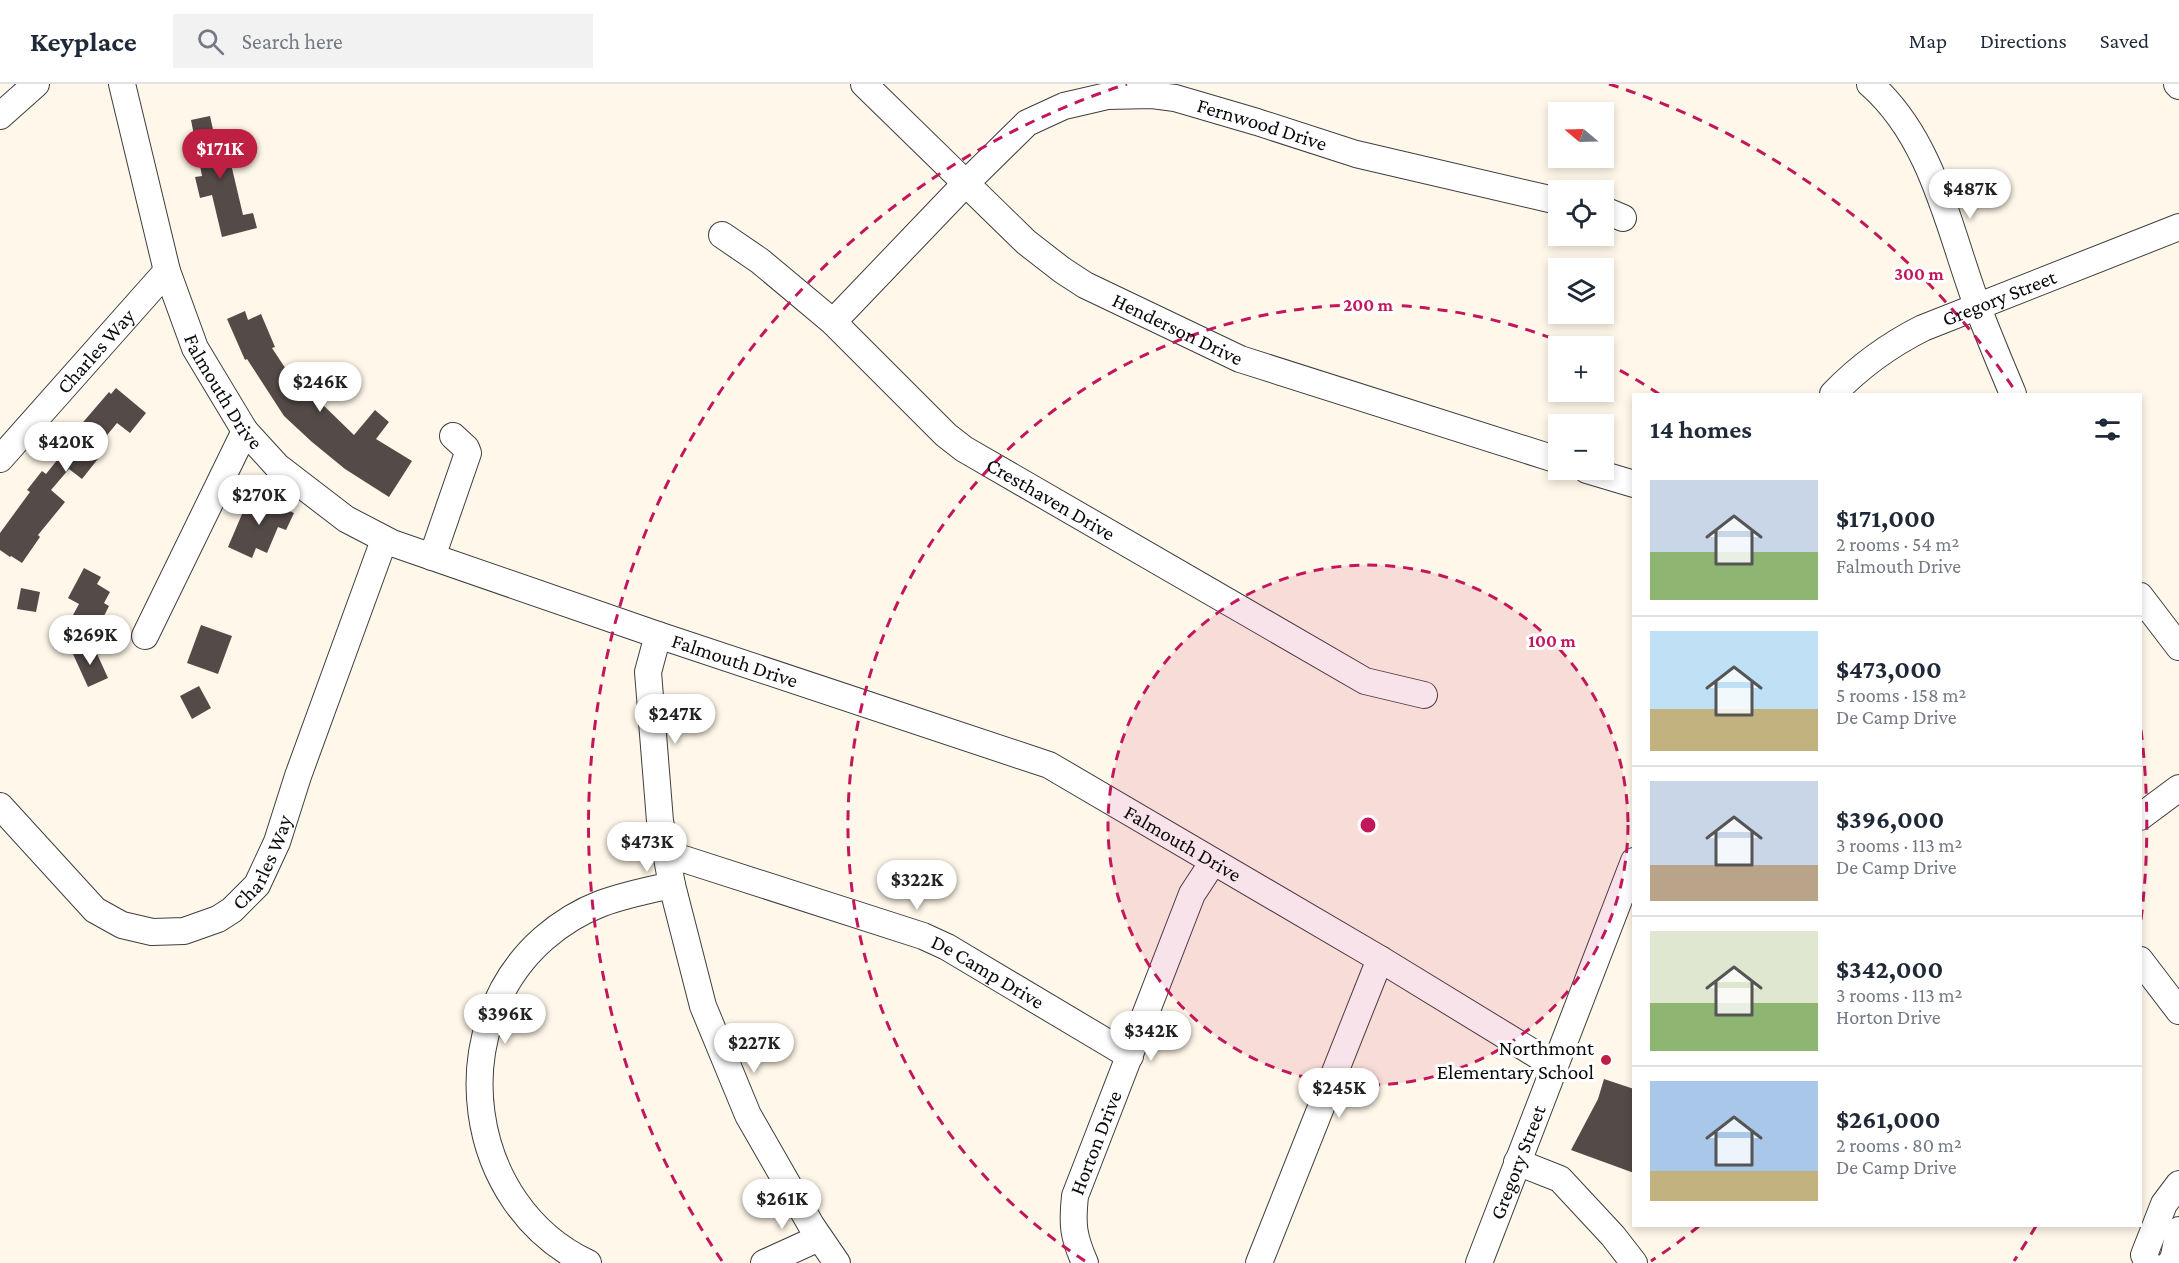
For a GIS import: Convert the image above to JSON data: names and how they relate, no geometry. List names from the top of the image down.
{
  "streets": {
    "street": [
      "Fernwood Drive",
      "Gregory Street",
      "Henderson Drive",
      "Charles Way",
      "Falmouth Drive",
      "Cresthaven Drive",
      "De Camp Drive",
      "Horton Drive"
    ]
  },
  "crossings": [
    ["Fernwood Drive", "Henderson Drive"],
    ["Fernwood Drive", "Cresthaven Drive"],
    ["Gregory Street", "Falmouth Drive"],
    ["Charles Way", "Falmouth Drive"],
    ["Falmouth Drive", "Horton Drive"],
    ["De Camp Drive", "Horton Drive"]
  ],
  "places": ["Northmont Elementary School"],
  "north": "left",
  "page": {
    "header": "Keyplace",
    "search": "Search here",
    "nav": ["Map", "Directions", "Saved"],
    "map_buttons": ["+", "−"],
    "price": [
      "$171K",
      "$487K",
      "$246K",
      "$420K",
      "$270K",
      "$269K",
      "$247K",
      "$473K",
      "$322K",
      "$396K",
      "$342K",
      "$227K",
      "$245K",
      "$261K"
    ],
    "heading": "14 homes",
    "list": [
      {
        "name": "$171,000",
        "note": "2 rooms · 54 m² · Falmouth Drive"
      },
      {
        "name": "$473,000",
        "note": "5 rooms · 158 m² · De Camp Drive"
      },
      {
        "name": "$396,000",
        "note": "3 rooms · 113 m² · De Camp Drive"
      },
      {
        "name": "$342,000",
        "note": "3 rooms · 113 m² · Horton Drive"
      },
      {
        "name": "$261,000",
        "note": "2 rooms · 80 m² · De Camp Drive"
      }
    ]
  },
  "rings": ["300 m", "200 m", "100 m"]
}
